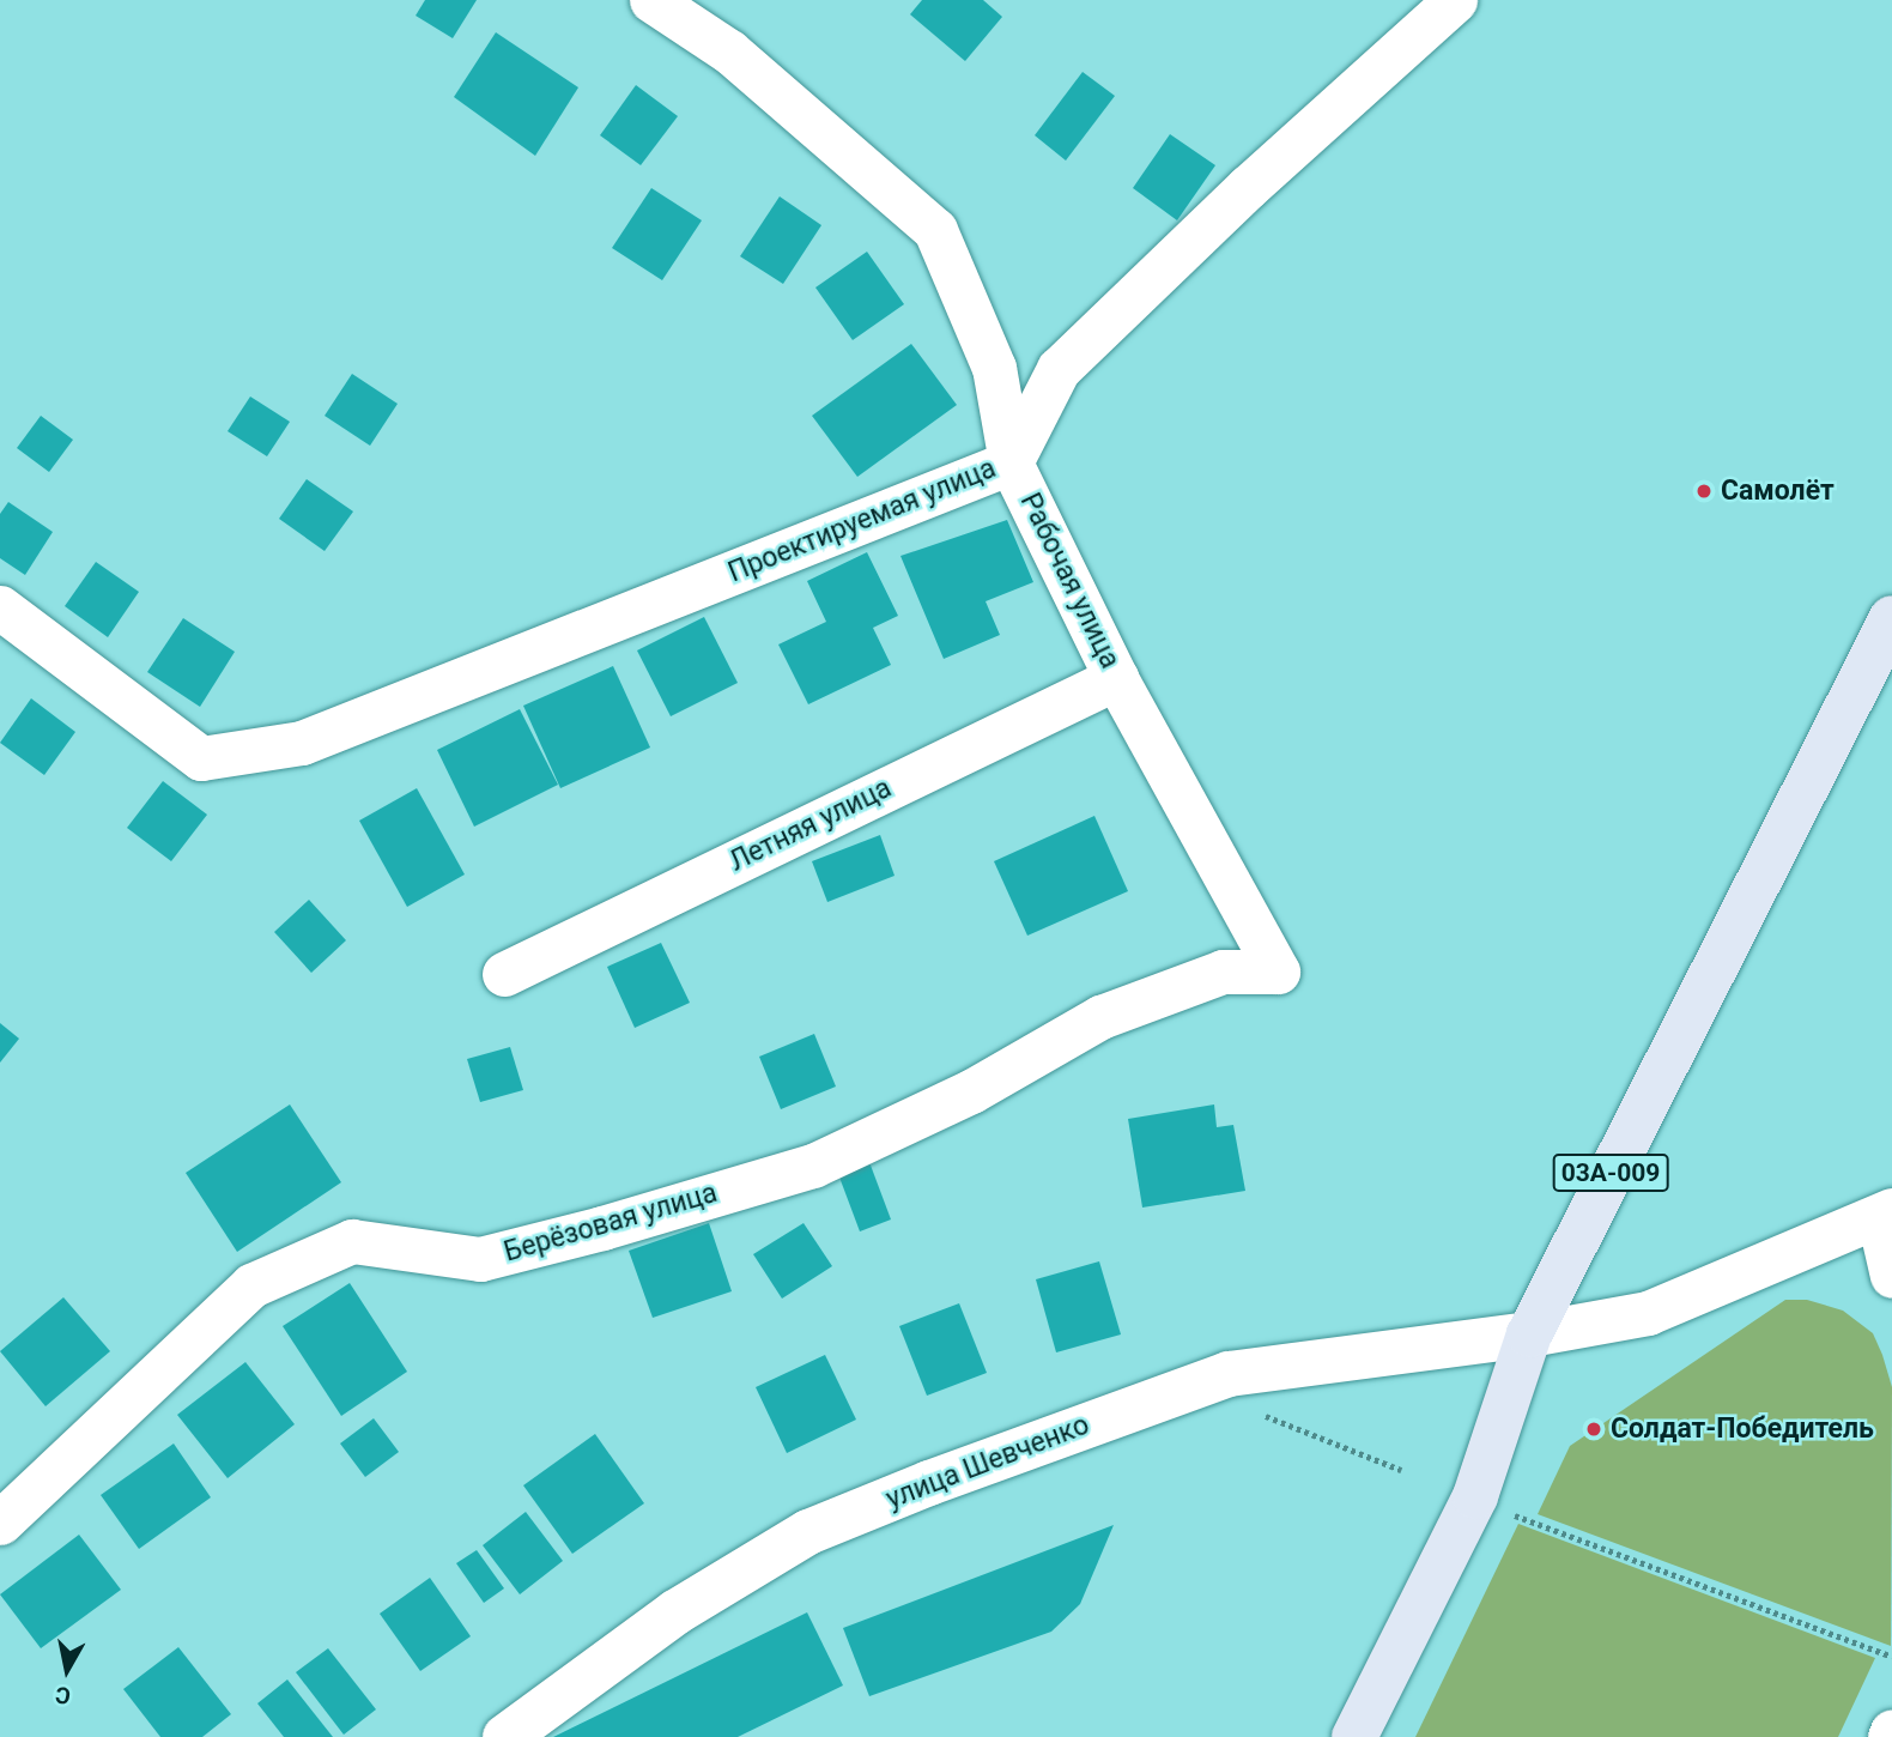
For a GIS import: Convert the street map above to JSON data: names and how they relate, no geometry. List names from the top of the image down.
{
  "streets": {
    "main road": ["03А-009", "улица Шевченко"],
    "street": [
      "Проектируемая улица",
      "Рабочая улица",
      "Летняя улица",
      "Берёзовая улица"
    ]
  },
  "crossings": [
    ["Проектируемая улица", "Рабочая улица"],
    ["Рабочая улица", "Летняя улица"],
    ["Рабочая улица", "Берёзовая улица"],
    ["03А-009", "улица Шевченко"]
  ],
  "places": ["Самолёт", "Солдат-Победитель"],
  "north": "bottom"
}
